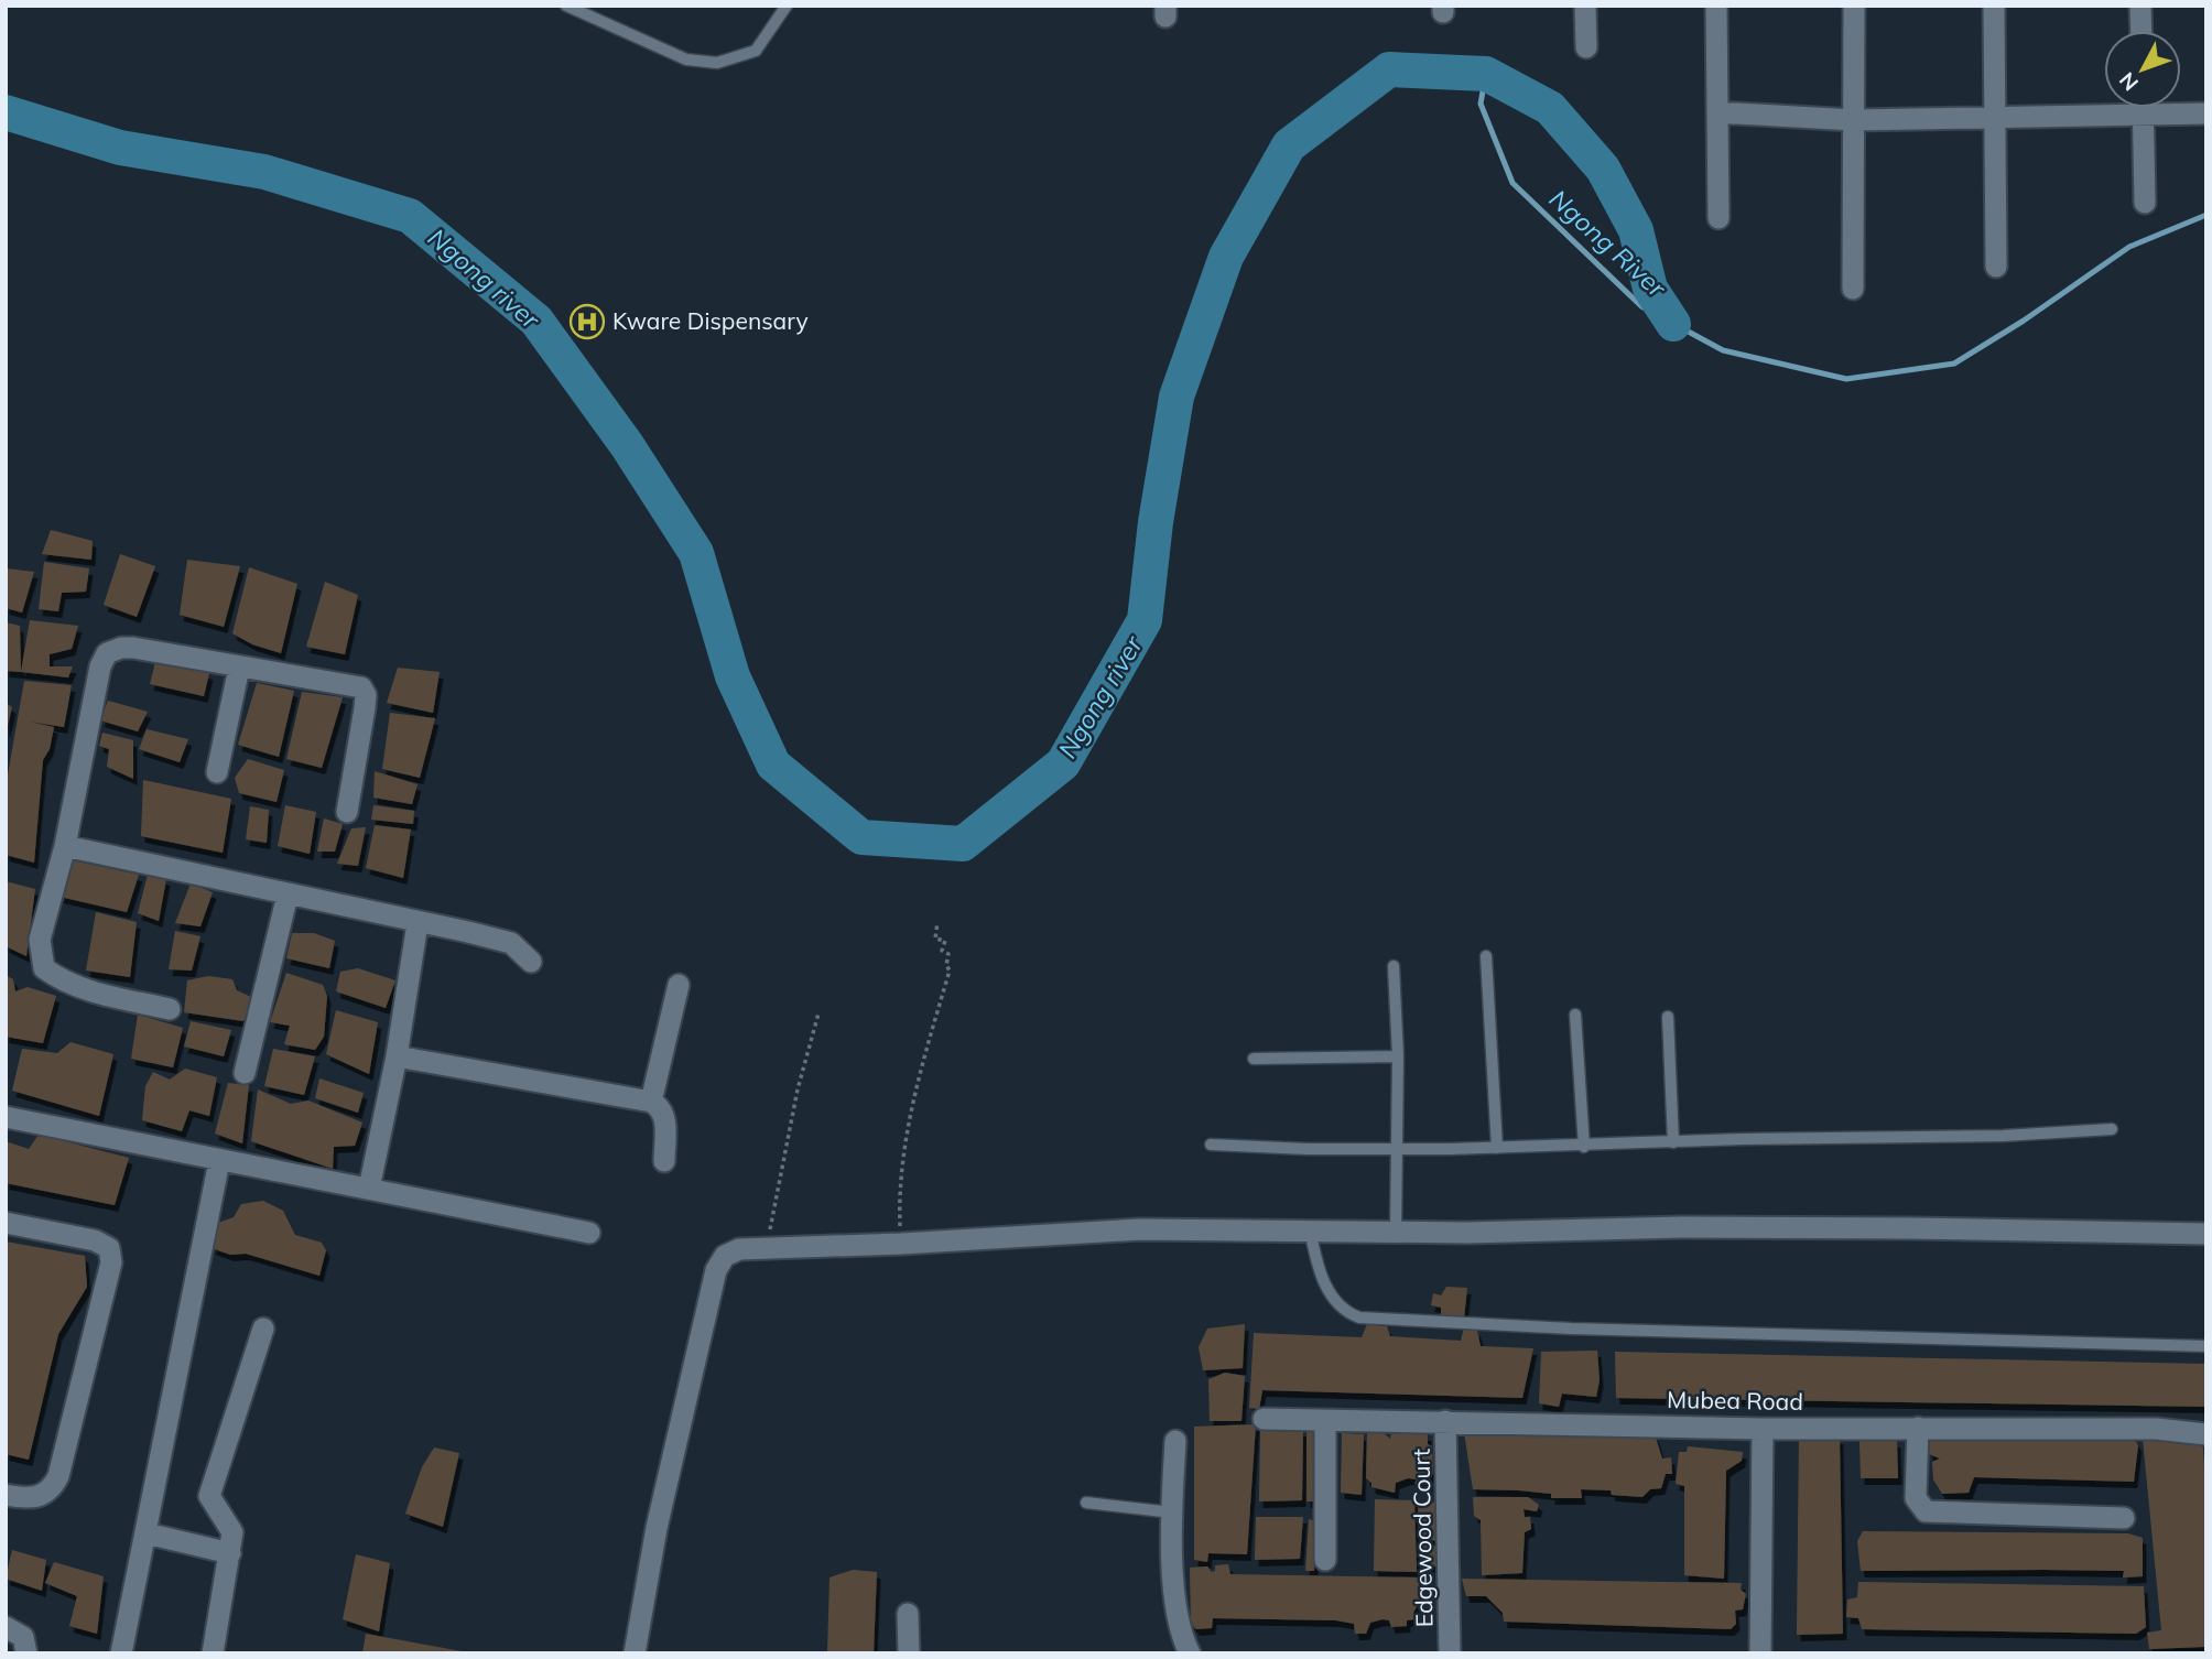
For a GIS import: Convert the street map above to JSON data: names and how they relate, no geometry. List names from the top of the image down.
{
  "streets": {
    "street": ["Mubea Road", "Edgewood Court"]
  },
  "crossings": [
    ["Mubea Road", "Edgewood Court"]
  ],
  "water": ["Ngong River", "Ngong river"],
  "places": {
    "hospital": ["Kware Dispensary"]
  },
  "north": "bottom left"
}
